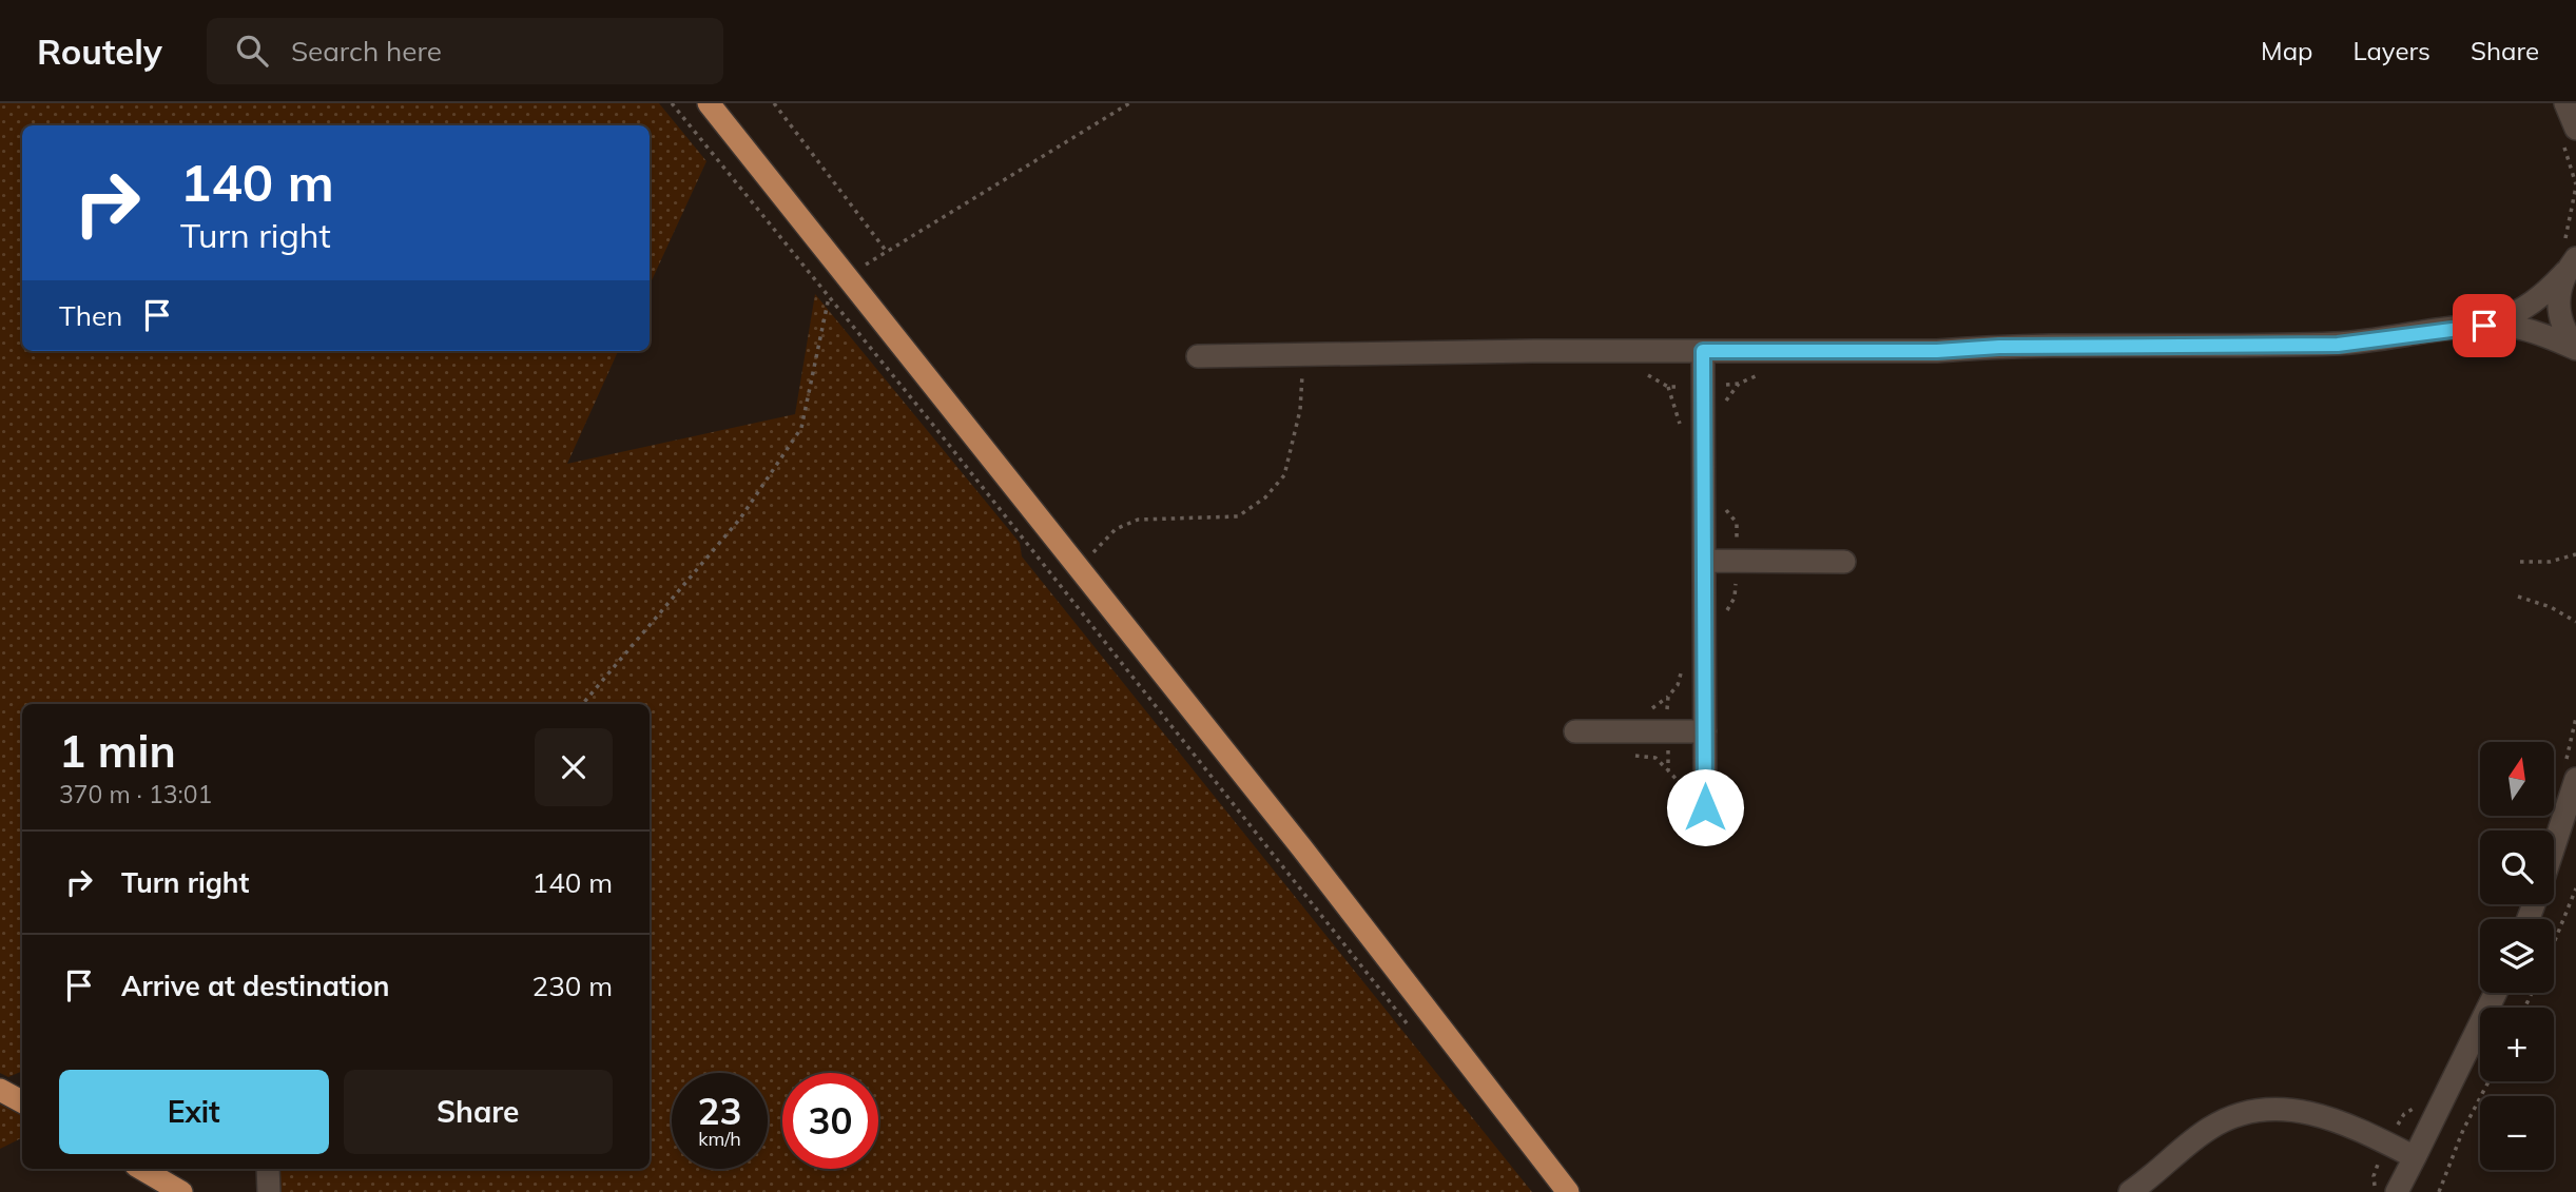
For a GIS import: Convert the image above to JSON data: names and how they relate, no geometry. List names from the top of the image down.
{
  "north": "top",
  "page": {
    "header": "Routely",
    "search": "Search here",
    "nav": ["Map", "Layers", "Share"],
    "turn": ["140 m", "Turn right"],
    "then": "Then",
    "heading": ["1 min", "370 m · 13:01"],
    "map_buttons": ["+", "−"],
    "list": [
      {
        "name": "Turn right",
        "value": "140 m"
      },
      {
        "name": "Arrive at destination",
        "value": "230 m"
      }
    ],
    "buttons": ["Exit", "Share"],
    "speed": "23 km/h",
    "limit": "30"
  }
}
